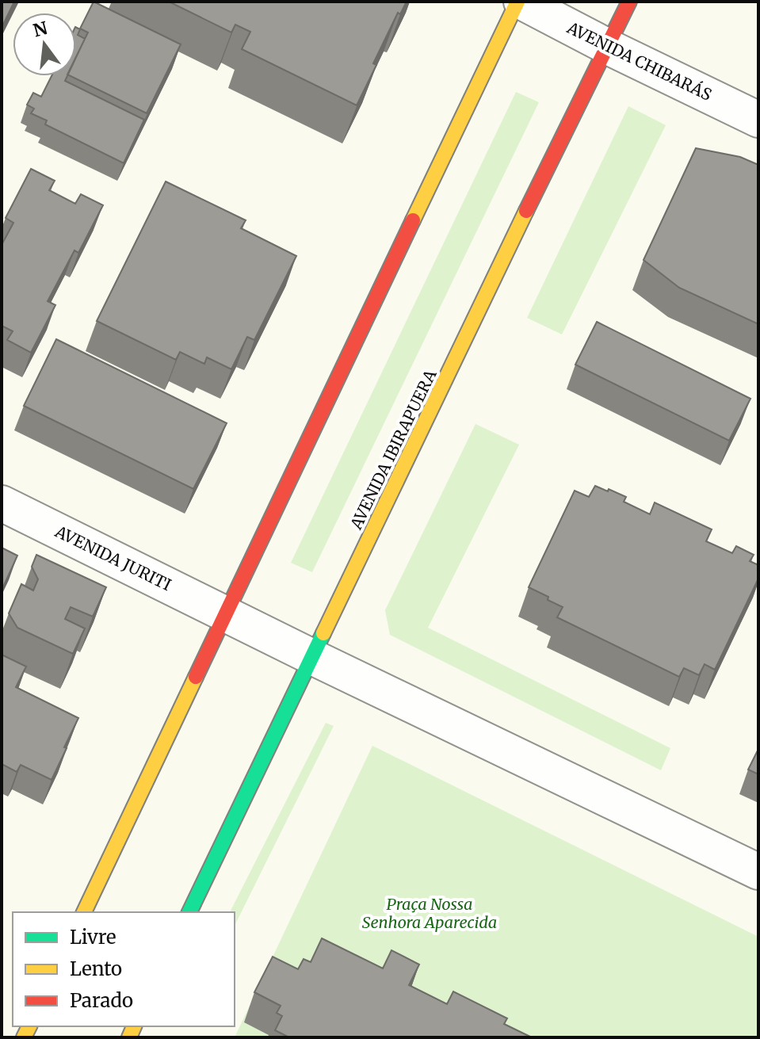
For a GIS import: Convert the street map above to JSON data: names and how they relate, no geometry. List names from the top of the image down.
{
  "streets": {
    "main road": ["AVENIDA IBIRAPUERA"],
    "street": ["AVENIDA CHIBARÁS", "AVENIDA JURITI"]
  },
  "crossings": [
    ["AVENIDA CHIBARÁS", "AVENIDA IBIRAPUERA"],
    ["AVENIDA IBIRAPUERA", "AVENIDA JURITI"]
  ],
  "parks": ["Praça Nossa Senhora Aparecida"],
  "legend": ["Livre", "Lento", "Parado"],
  "north": "top"
}
